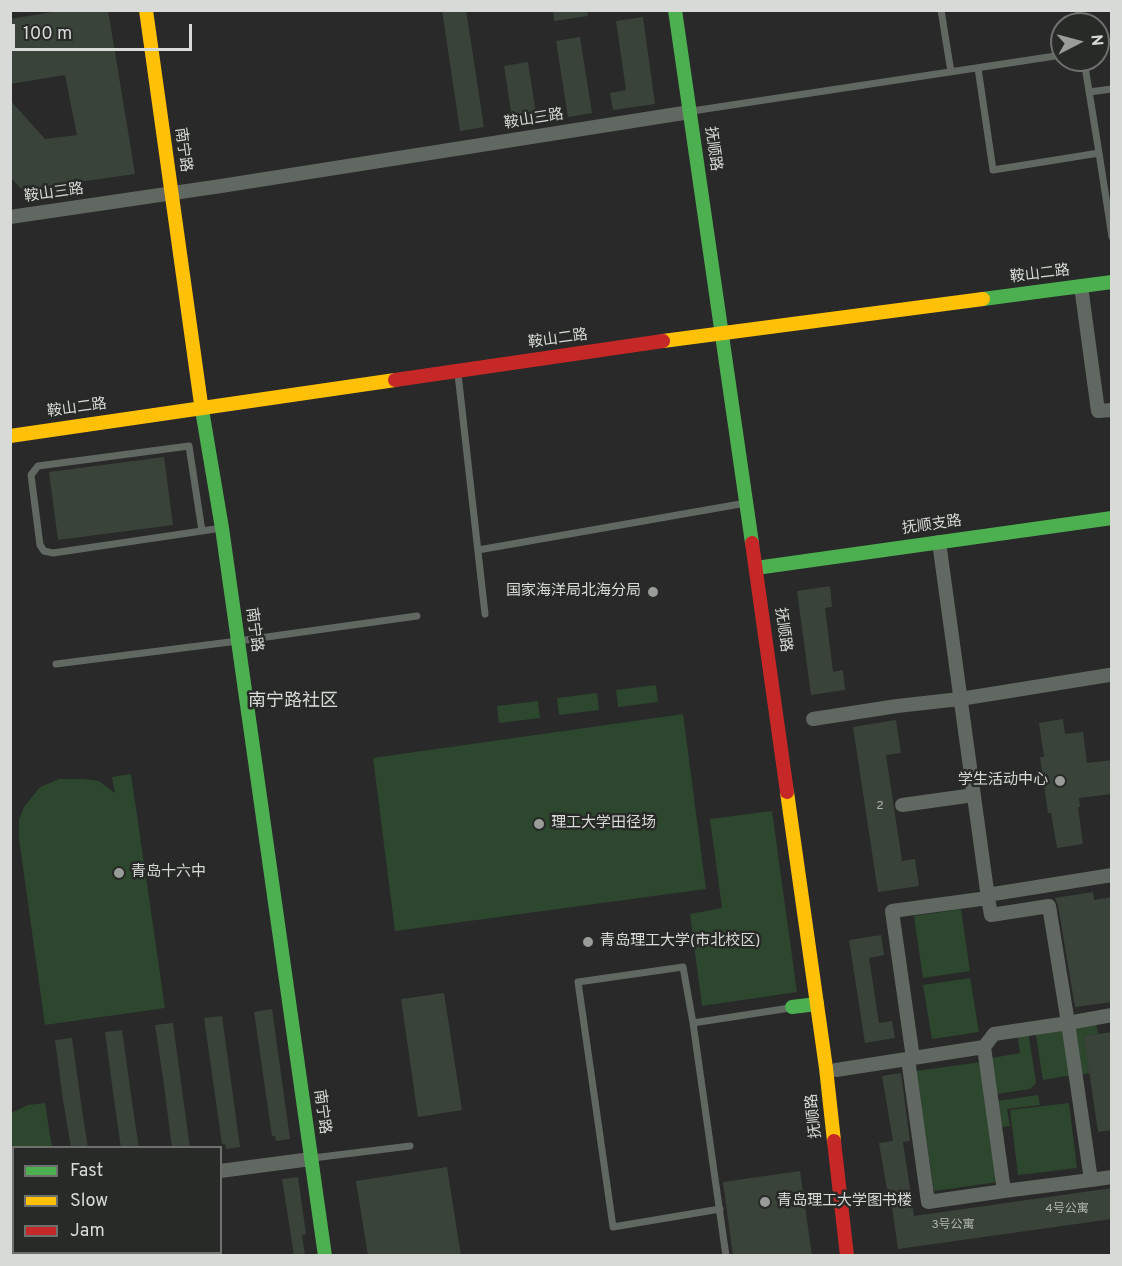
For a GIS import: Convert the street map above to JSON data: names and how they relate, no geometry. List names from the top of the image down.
{
  "streets": {
    "street": [
      "鞍山三路",
      "抚顺路",
      "南宁路",
      "鞍山二路",
      "抚顺支路"
    ]
  },
  "crossings": [
    ["鞍山三路", "抚顺路"],
    ["鞍山三路", "南宁路"],
    ["抚顺路", "鞍山二路"],
    ["抚顺路", "抚顺支路"],
    ["南宁路", "鞍山二路"]
  ],
  "districts": ["南宁路社区"],
  "places": [
    "国家海洋局北海分局",
    "学生活动中心",
    "理工大学田径场",
    "青岛十六中",
    "青岛理工大学(市北校区)",
    "青岛理工大学图书楼"
  ],
  "house_numbers": ["2", "4号公寓", "3号公寓"],
  "legend": ["Fast", "Slow", "Jam"],
  "scale_bar": "100 m",
  "north": "right"
}
